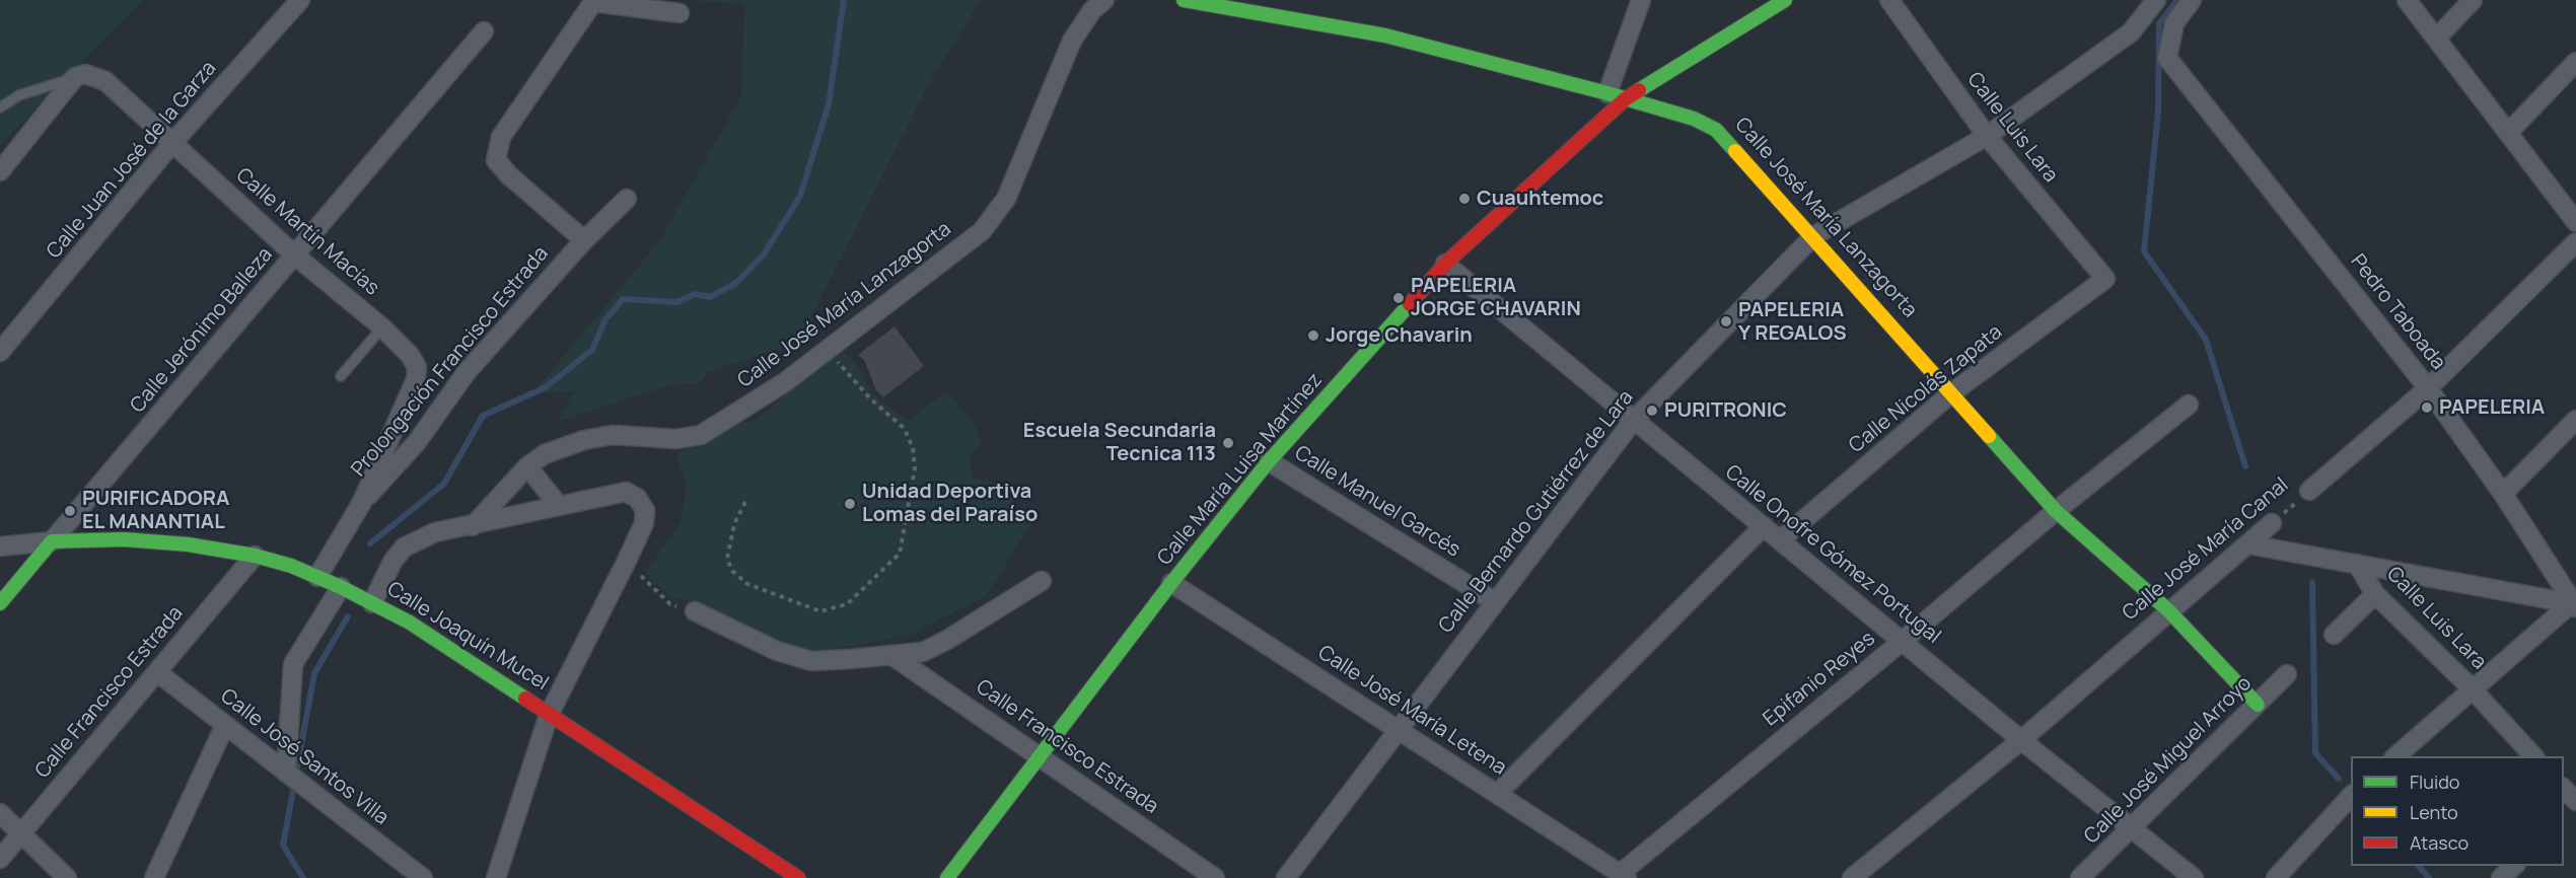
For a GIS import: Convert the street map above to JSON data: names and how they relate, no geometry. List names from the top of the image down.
{
  "streets": {
    "street": [
      "Calle Luis Lara",
      "Calle Juan José de la Garza",
      "Calle José María Lanzagorta",
      "Calle Martín Macías",
      "Pedro Taboada",
      "Calle Jerónimo Balleza",
      "Prolongación Francisco Estrada",
      "Calle Nicolás Zapata",
      "Calle María Luisa Martínez",
      "Calle Manuel Garcés",
      "Calle Bernardo Gutiérrez de Lara",
      "Calle José María Canal",
      "Calle Onofre Gómez Portugal",
      "Calle Joaquín Mucel",
      "Epifanio Reyes",
      "Calle Francisco Estrada",
      "Calle José María Letena",
      "Calle José Santos Villa",
      "Calle José Miguel Arroyo"
    ]
  },
  "crossings": [
    ["Calle Luis Lara", "Calle Nicolás Zapata"],
    ["Calle Luis Lara", "Calle Bernardo Gutiérrez de Lara"],
    ["Calle Luis Lara", "Calle José María Canal"],
    ["Calle Juan José de la Garza", "Calle Martín Macías"],
    ["Calle José María Lanzagorta", "Calle Nicolás Zapata"],
    ["Calle José María Lanzagorta", "Calle María Luisa Martínez"],
    ["Calle José María Lanzagorta", "Calle Bernardo Gutiérrez de Lara"],
    ["Calle José María Lanzagorta", "Calle José María Canal"],
    ["Calle José María Lanzagorta", "Epifanio Reyes"],
    ["Calle José María Lanzagorta", "Calle José Miguel Arroyo"],
    ["Calle Martín Macías", "Calle Jerónimo Balleza"],
    ["Calle Martín Macías", "Prolongación Francisco Estrada"],
    ["Calle Martín Macías", "Calle Joaquín Mucel"],
    ["Pedro Taboada", "Calle José María Canal"],
    ["Calle Jerónimo Balleza", "Calle Joaquín Mucel"],
    ["Calle Nicolás Zapata", "Calle Onofre Gómez Portugal"],
    ["Calle María Luisa Martínez", "Calle Manuel Garcés"],
    ["Calle María Luisa Martínez", "Calle Onofre Gómez Portugal"],
    ["Calle María Luisa Martínez", "Calle Francisco Estrada"],
    ["Calle María Luisa Martínez", "Calle José María Letena"],
    ["Calle Manuel Garcés", "Calle Bernardo Gutiérrez de Lara"],
    ["Calle Bernardo Gutiérrez de Lara", "Calle Onofre Gómez Portugal"],
    ["Calle Bernardo Gutiérrez de Lara", "Calle José María Letena"],
    ["Calle José María Canal", "Calle Onofre Gómez Portugal"],
    ["Calle Onofre Gómez Portugal", "Epifanio Reyes"],
    ["Calle Onofre Gómez Portugal", "Calle José Miguel Arroyo"],
    ["Calle Joaquín Mucel", "Calle Francisco Estrada"],
    ["Epifanio Reyes", "Calle José María Letena"],
    ["Calle Francisco Estrada", "Calle José Santos Villa"]
  ],
  "places": [
    "Cuauhtemoc",
    "PAPELERIA JORGE CHAVARIN",
    "PAPELERIA Y REGALOS",
    "Jorge Chavarin",
    "PAPELERIA",
    "PURITRONIC",
    "Escuela Secundaria Tecnica 113",
    "Unidad Deportiva Lomas del Paraíso",
    "PURIFICADORA EL MANANTIAL"
  ],
  "legend": ["Fluido", "Lento", "Atasco"]
}
